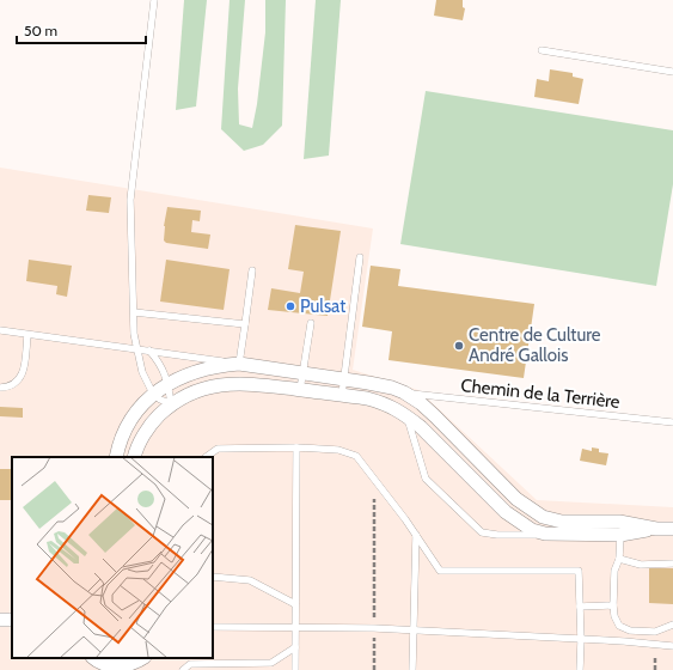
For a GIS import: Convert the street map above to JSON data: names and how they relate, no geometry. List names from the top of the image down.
{
  "streets": {
    "lane": ["Chemin de la Terrière"]
  },
  "places": ["Pulsat", "Centre de Culture André Gallois"],
  "scale_bar": "50 m"
}
